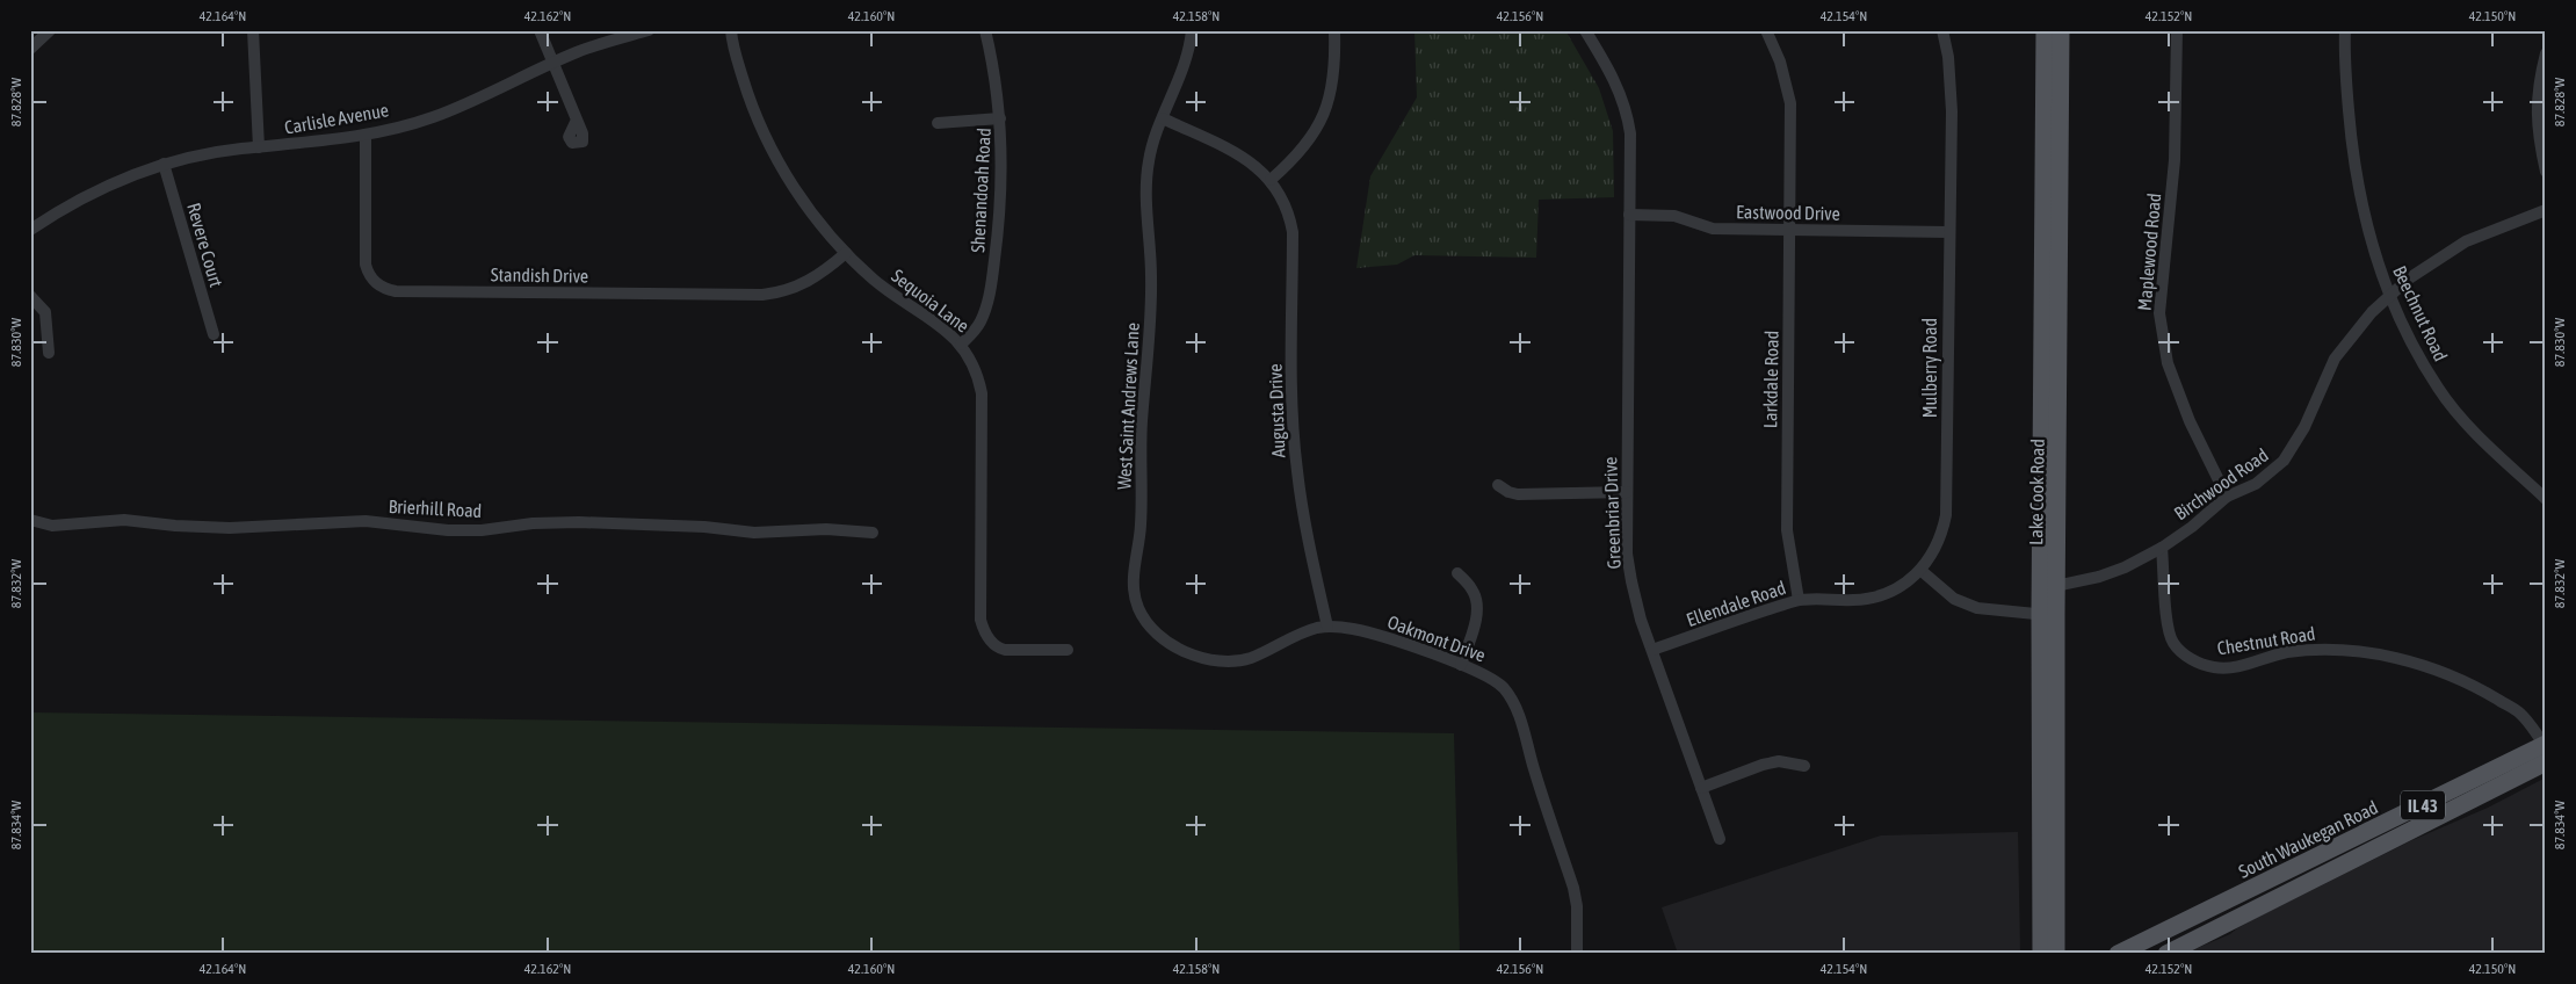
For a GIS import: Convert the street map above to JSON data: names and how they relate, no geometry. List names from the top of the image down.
{
  "streets": {
    "main road": ["Lake Cook Road", "IL 43", "South Waukegan Road"],
    "street": [
      "Carlisle Avenue",
      "Shenandoah Road",
      "Eastwood Drive",
      "Revere Court",
      "Maplewood Road",
      "Standish Drive",
      "Sequoia Lane",
      "Beechnut Road",
      "Mulberry Road",
      "Larkdale Road",
      "West Saint Andrews Lane",
      "Augusta Drive",
      "Birchwood Road",
      "Brierhill Road",
      "Greenbriar Drive",
      "Ellendale Road",
      "Oakmont Drive",
      "Chestnut Road"
    ]
  },
  "crossings": [
    ["Carlisle Avenue", "Revere Court"],
    ["Carlisle Avenue", "Standish Drive"],
    ["Shenandoah Road", "Sequoia Lane"],
    ["Eastwood Drive", "Mulberry Road"],
    ["Eastwood Drive", "Larkdale Road"],
    ["Eastwood Drive", "Greenbriar Drive"],
    ["Maplewood Road", "Birchwood Road"],
    ["Standish Drive", "Sequoia Lane"],
    ["Beechnut Road", "Birchwood Road"],
    ["Mulberry Road", "Ellendale Road"],
    ["Larkdale Road", "Ellendale Road"],
    ["West Saint Andrews Lane", "Oakmont Drive"],
    ["Augusta Drive", "Oakmont Drive"],
    ["Birchwood Road", "Lake Cook Road"],
    ["Birchwood Road", "Chestnut Road"],
    ["Greenbriar Drive", "Ellendale Road"],
    ["Chestnut Road", "South Waukegan Road"]
  ],
  "coordinates": [
    "42.164°N",
    "42.162°N",
    "42.160°N",
    "42.158°N",
    "42.156°N",
    "42.154°N",
    "42.152°N",
    "42.150°N",
    "87.828°W",
    "87.830°W",
    "87.832°W",
    "87.834°W"
  ]
}
